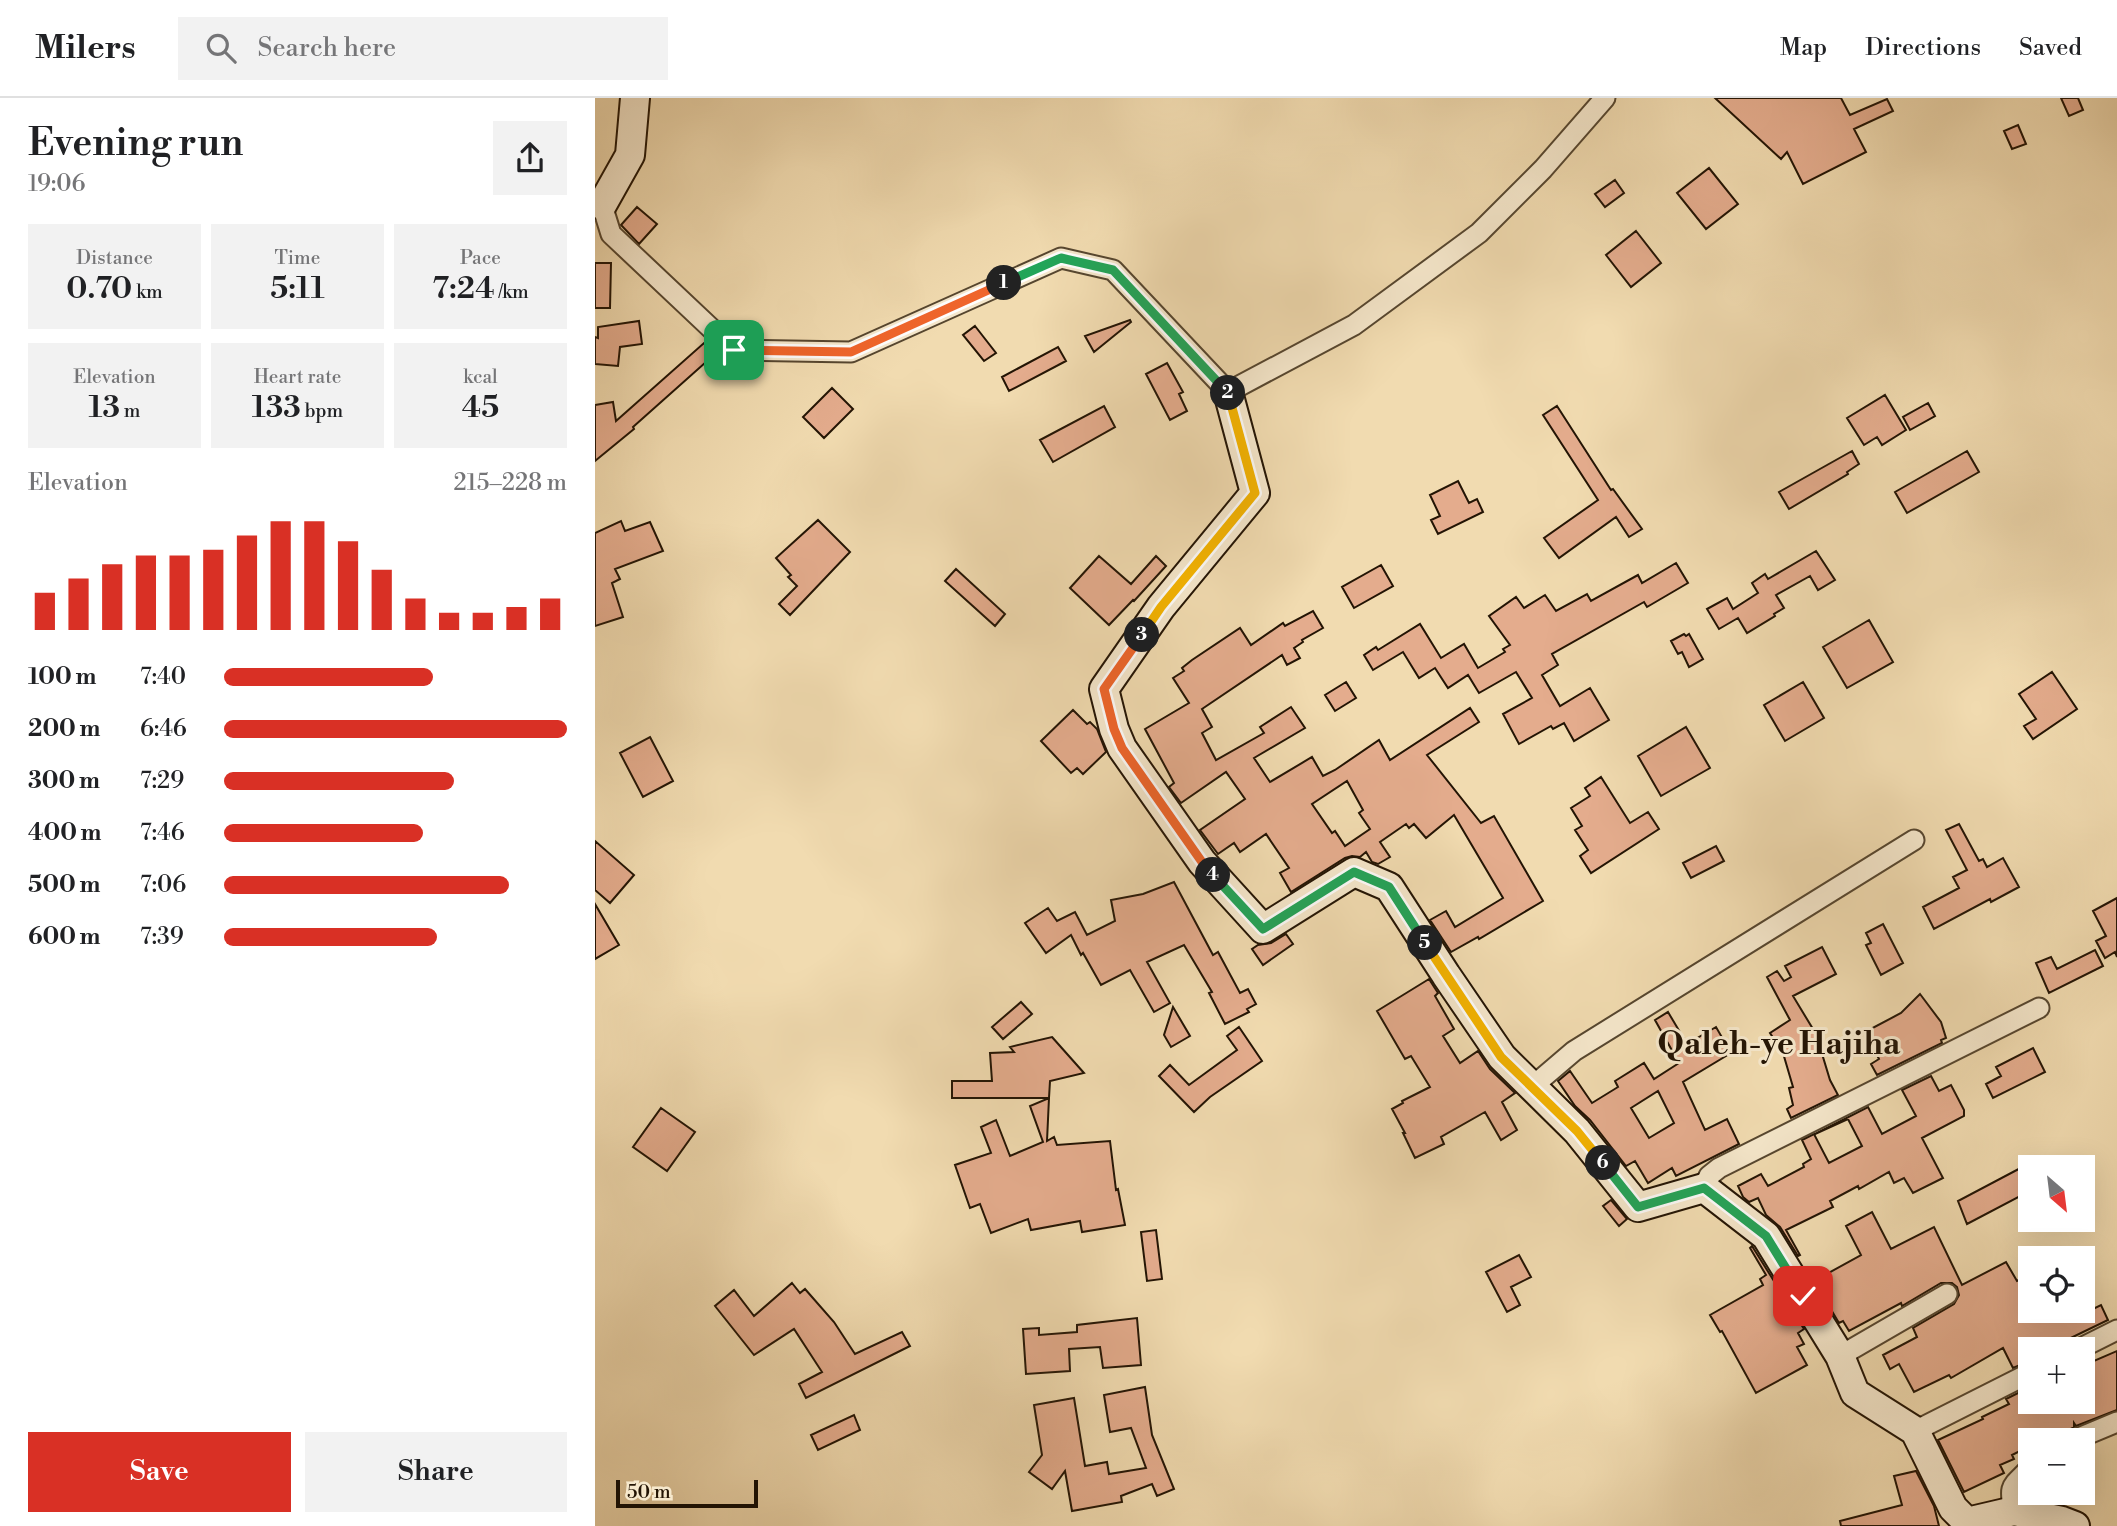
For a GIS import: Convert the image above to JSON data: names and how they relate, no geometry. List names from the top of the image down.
{
  "districts": ["Qaleh-ye Hajiha"],
  "scale_bar": "50 m",
  "north": "bottom right",
  "page": {
    "header": "Milers",
    "search": "Search here",
    "nav": ["Map", "Directions", "Saved"],
    "heading": ["Evening run", "19:06"],
    "stats": [
      ["Distance", "0.70 km"],
      ["Time", "5:11"],
      ["Pace", "7:24 /km"],
      ["Elevation", "13 m"],
      ["Heart rate", "133 bpm"],
      ["kcal", "45"]
    ],
    "pins": [
      "1",
      "2",
      "3",
      "4",
      "5",
      "6"
    ],
    "chart": ["Elevation", "215–228 m"],
    "list": [
      {
        "name": "100 m",
        "note": "7:40"
      },
      {
        "name": "200 m",
        "note": "6:46"
      },
      {
        "name": "300 m",
        "note": "7:29"
      },
      {
        "name": "400 m",
        "note": "7:46"
      },
      {
        "name": "500 m",
        "note": "7:06"
      },
      {
        "name": "600 m",
        "note": "7:39"
      }
    ],
    "map_buttons": ["+", "−"],
    "buttons": ["Save", "Share"],
    "scale": "50 m"
  }
}
